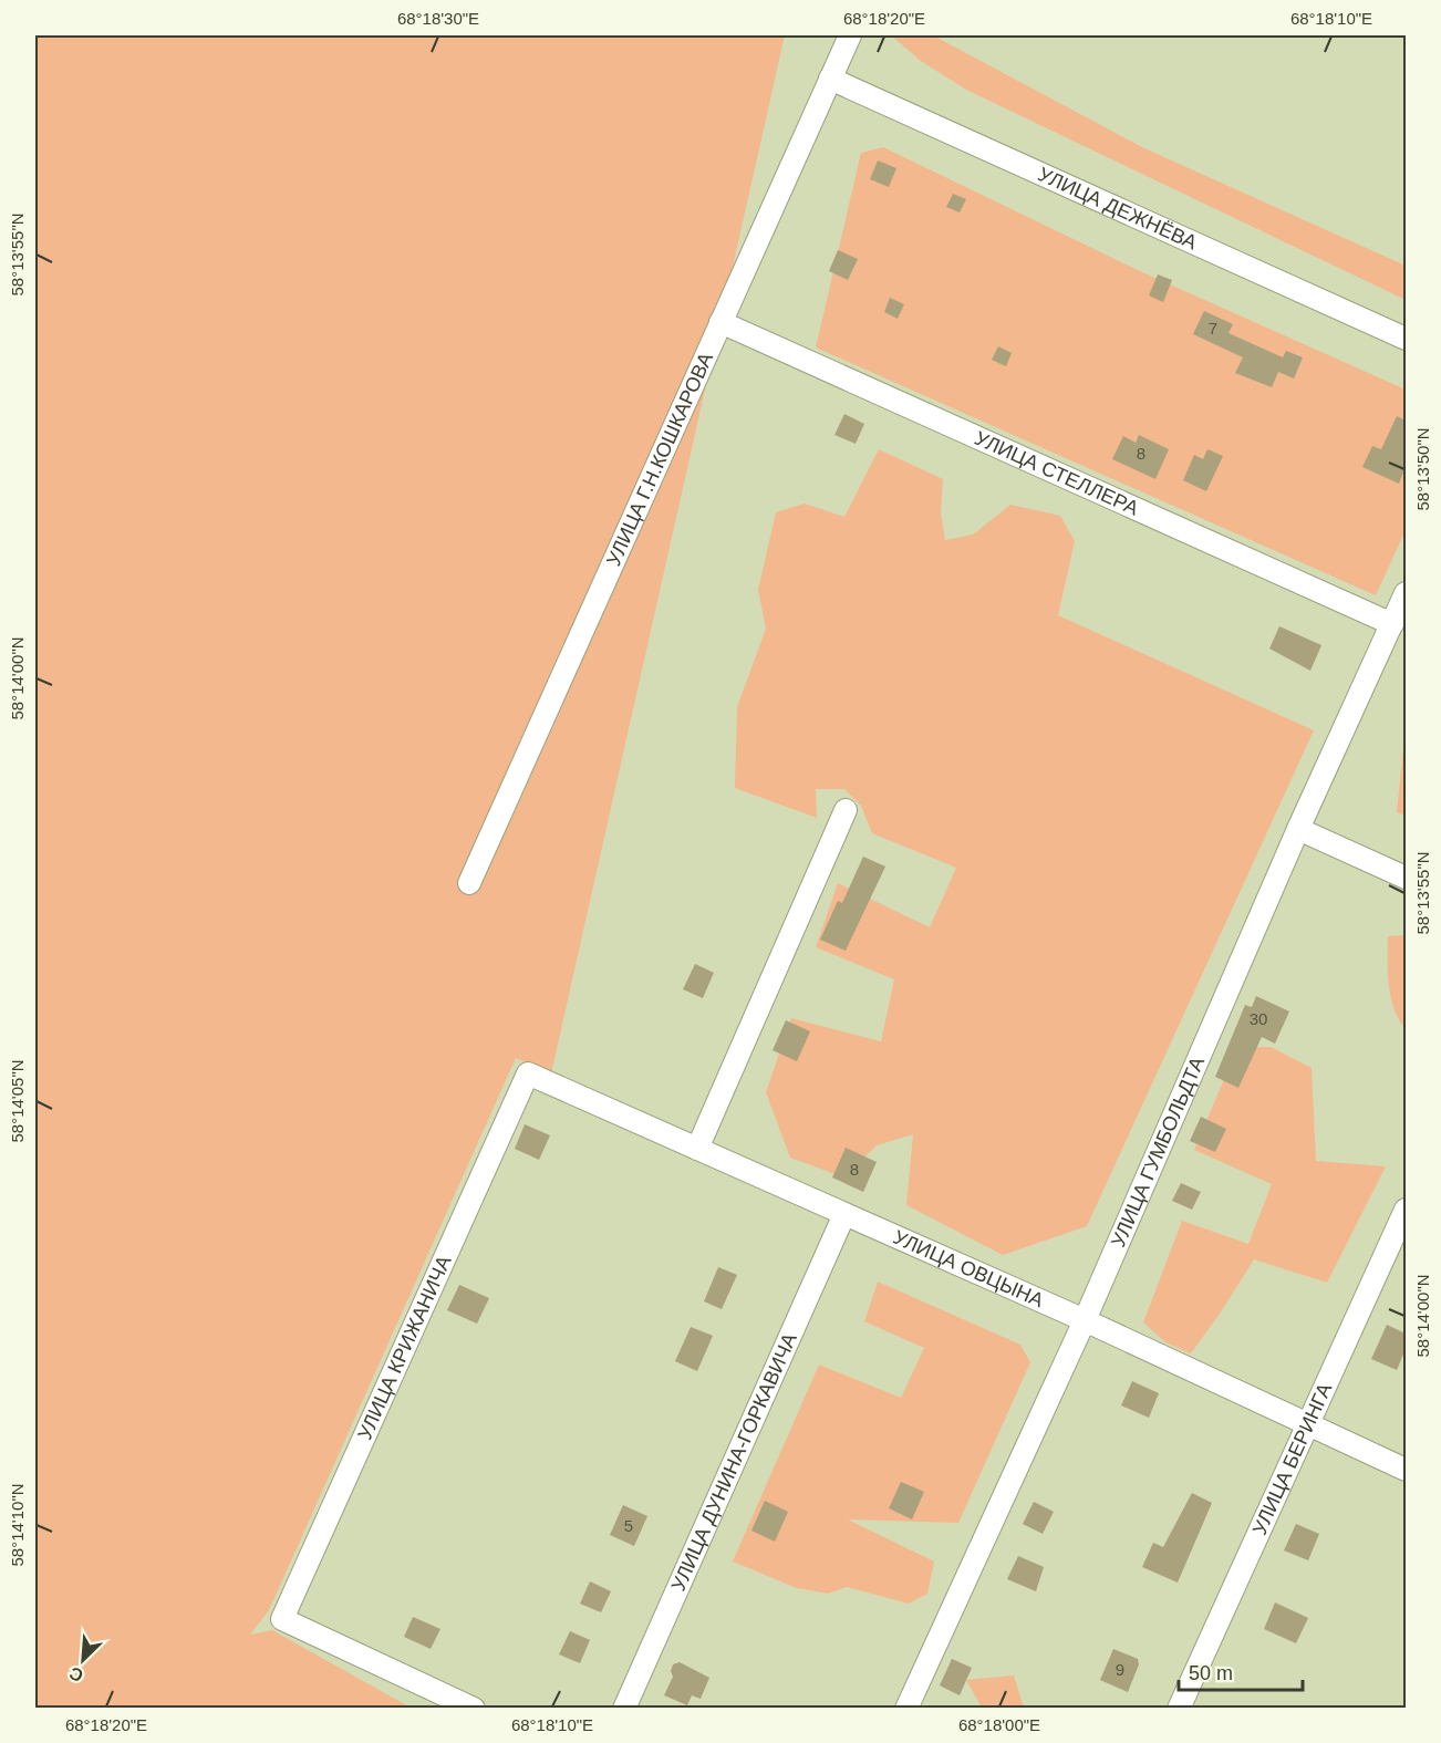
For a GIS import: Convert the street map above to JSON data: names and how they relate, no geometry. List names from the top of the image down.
{
  "streets": {
    "street": [
      "УЛИЦА ДЕЖНЁВА",
      "УЛИЦА Г.Н.КОШКАРОВА",
      "УЛИЦА СТЕЛЛЕРА",
      "УЛИЦА ГУМБОЛЬДТА",
      "УЛИЦА ОВЦЫНА",
      "УЛИЦА КРИЖАНИЧА",
      "УЛИЦА БЕРИНГА",
      "УЛИЦА ДУНИНА-ГОРКАВИЧА"
    ]
  },
  "crossings": [
    ["УЛИЦА ДЕЖНЁВА", "УЛИЦА Г.Н.КОШКАРОВА"],
    ["УЛИЦА Г.Н.КОШКАРОВА", "УЛИЦА СТЕЛЛЕРА"],
    ["УЛИЦА СТЕЛЛЕРА", "УЛИЦА ГУМБОЛЬДТА"],
    ["УЛИЦА ГУМБОЛЬДТА", "УЛИЦА ОВЦЫНА"],
    ["УЛИЦА ОВЦЫНА", "УЛИЦА КРИЖАНИЧА"],
    ["УЛИЦА ОВЦЫНА", "УЛИЦА БЕРИНГА"],
    ["УЛИЦА ОВЦЫНА", "УЛИЦА ДУНИНА-ГОРКАВИЧА"]
  ],
  "house_numbers": [
    "7",
    "8",
    "30",
    "8",
    "5",
    "9"
  ],
  "scale_bar": "50 m",
  "north": "bottom left",
  "coordinates": [
    "68°18'30\"E",
    "68°18'20\"E",
    "68°18'10\"E",
    "58°13'55\"N",
    "58°13'50\"N",
    "58°14'00\"N",
    "58°14'05\"N",
    "58°14'10\"N",
    "68°18'00\"E"
  ]
}
